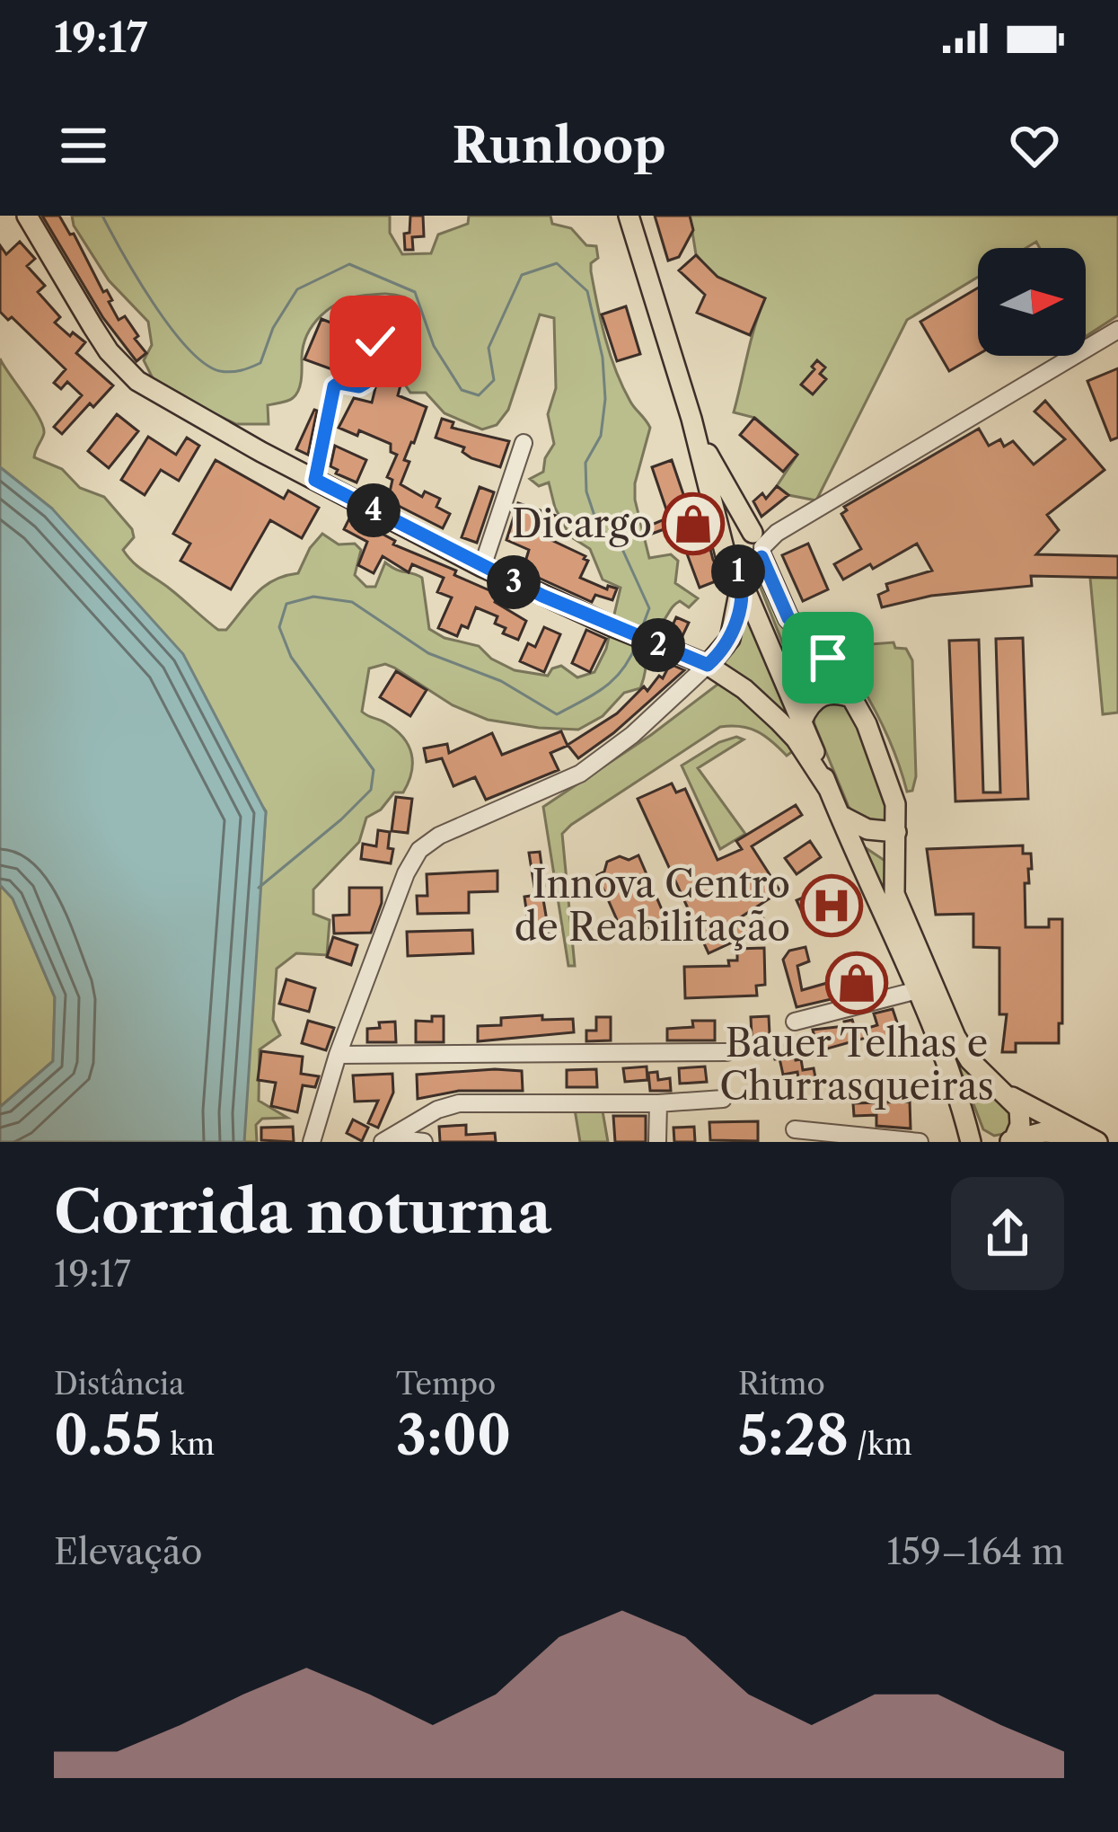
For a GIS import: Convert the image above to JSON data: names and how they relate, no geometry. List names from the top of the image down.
{
  "places": {
    "shop": ["Dicargo", "Bauer Telhas e Churrasqueiras"],
    "hospital": ["Innova Centro de Reabilitação"]
  },
  "north": "right",
  "page": {
    "status": "19:17",
    "header": "Runloop",
    "pins": [
      "4",
      "1",
      "3",
      "2"
    ],
    "heading": ["Corrida noturna", "19:17"],
    "stats": [
      ["Distância", "0.55 km"],
      ["Tempo", "3:00"],
      ["Ritmo", "5:28 /km"]
    ],
    "chart": ["Elevação", "159–164 m"]
  }
}
